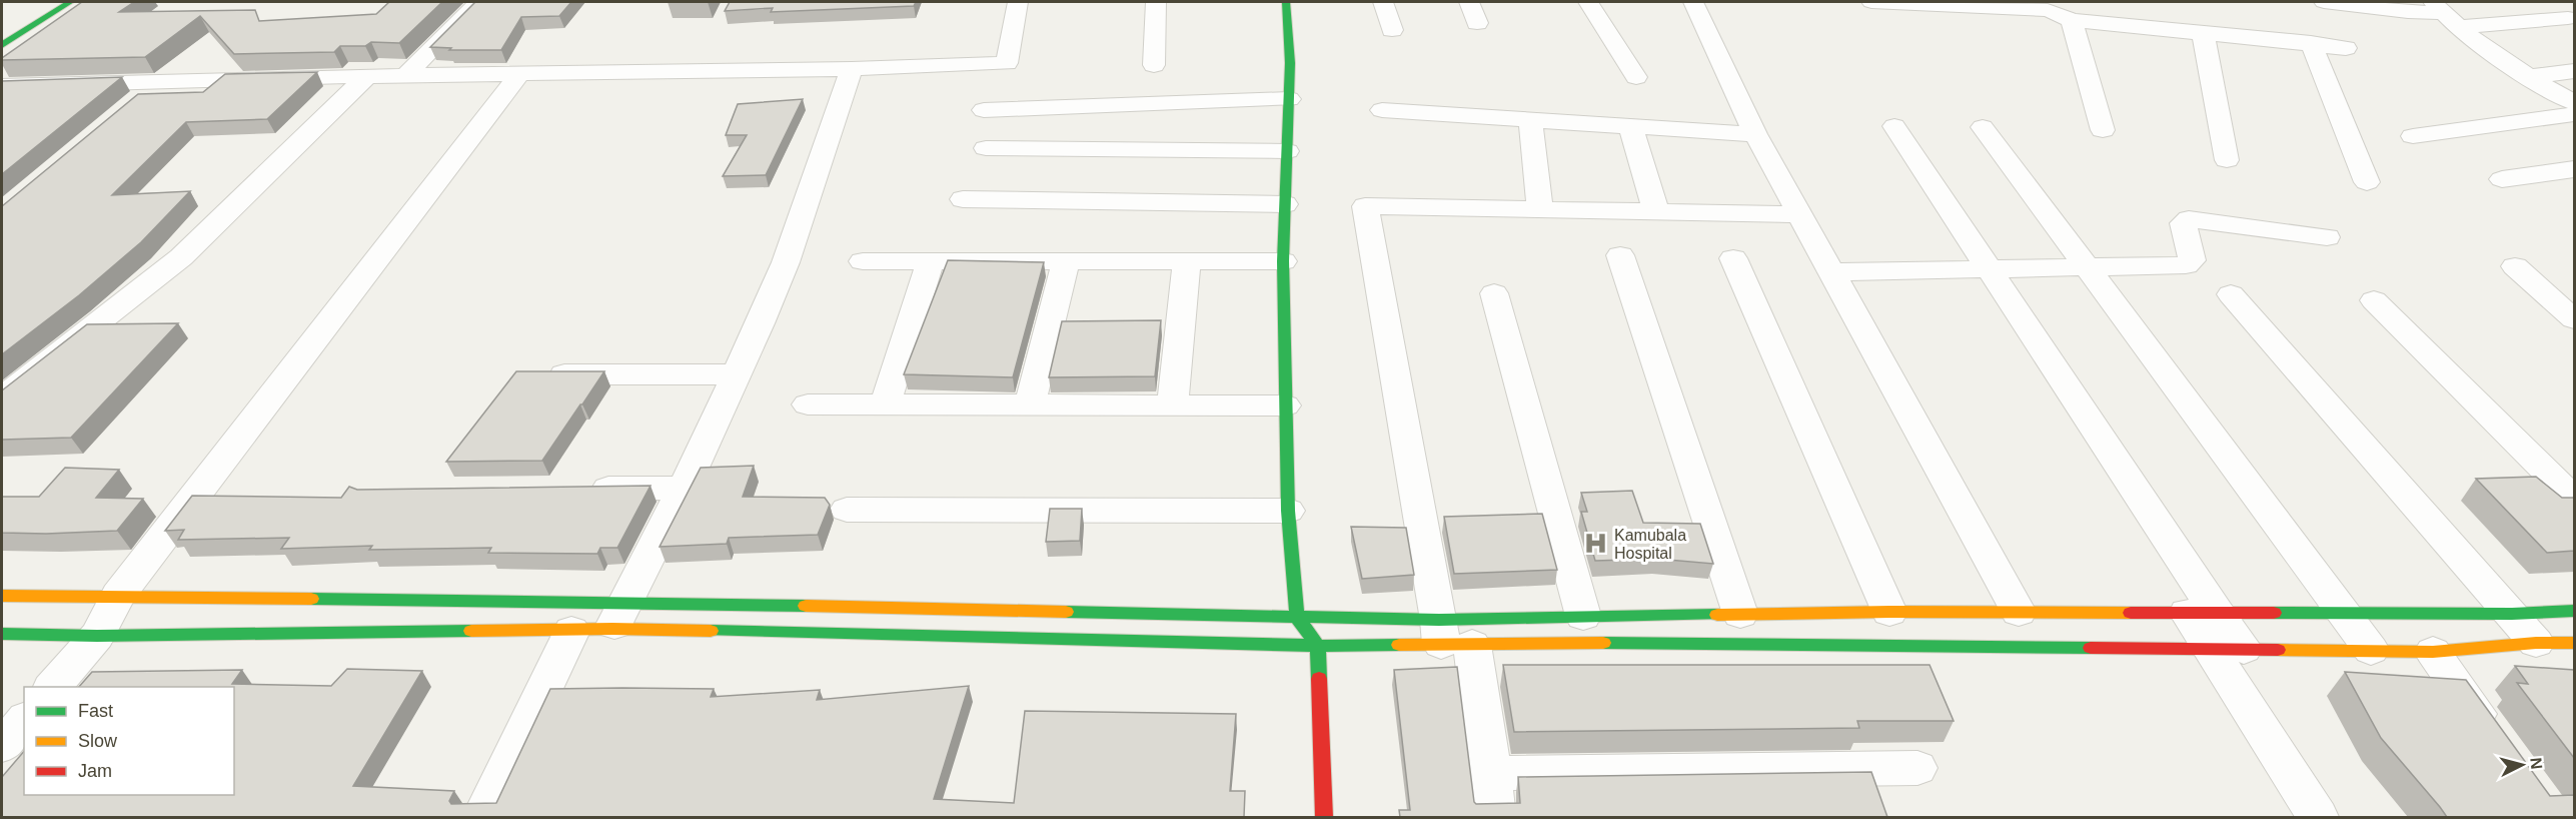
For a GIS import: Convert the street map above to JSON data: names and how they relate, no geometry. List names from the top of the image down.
{
  "places": {
    "hospital": ["Kamubala Hospital"]
  },
  "legend": ["Fast", "Slow", "Jam"],
  "north": "right"
}
